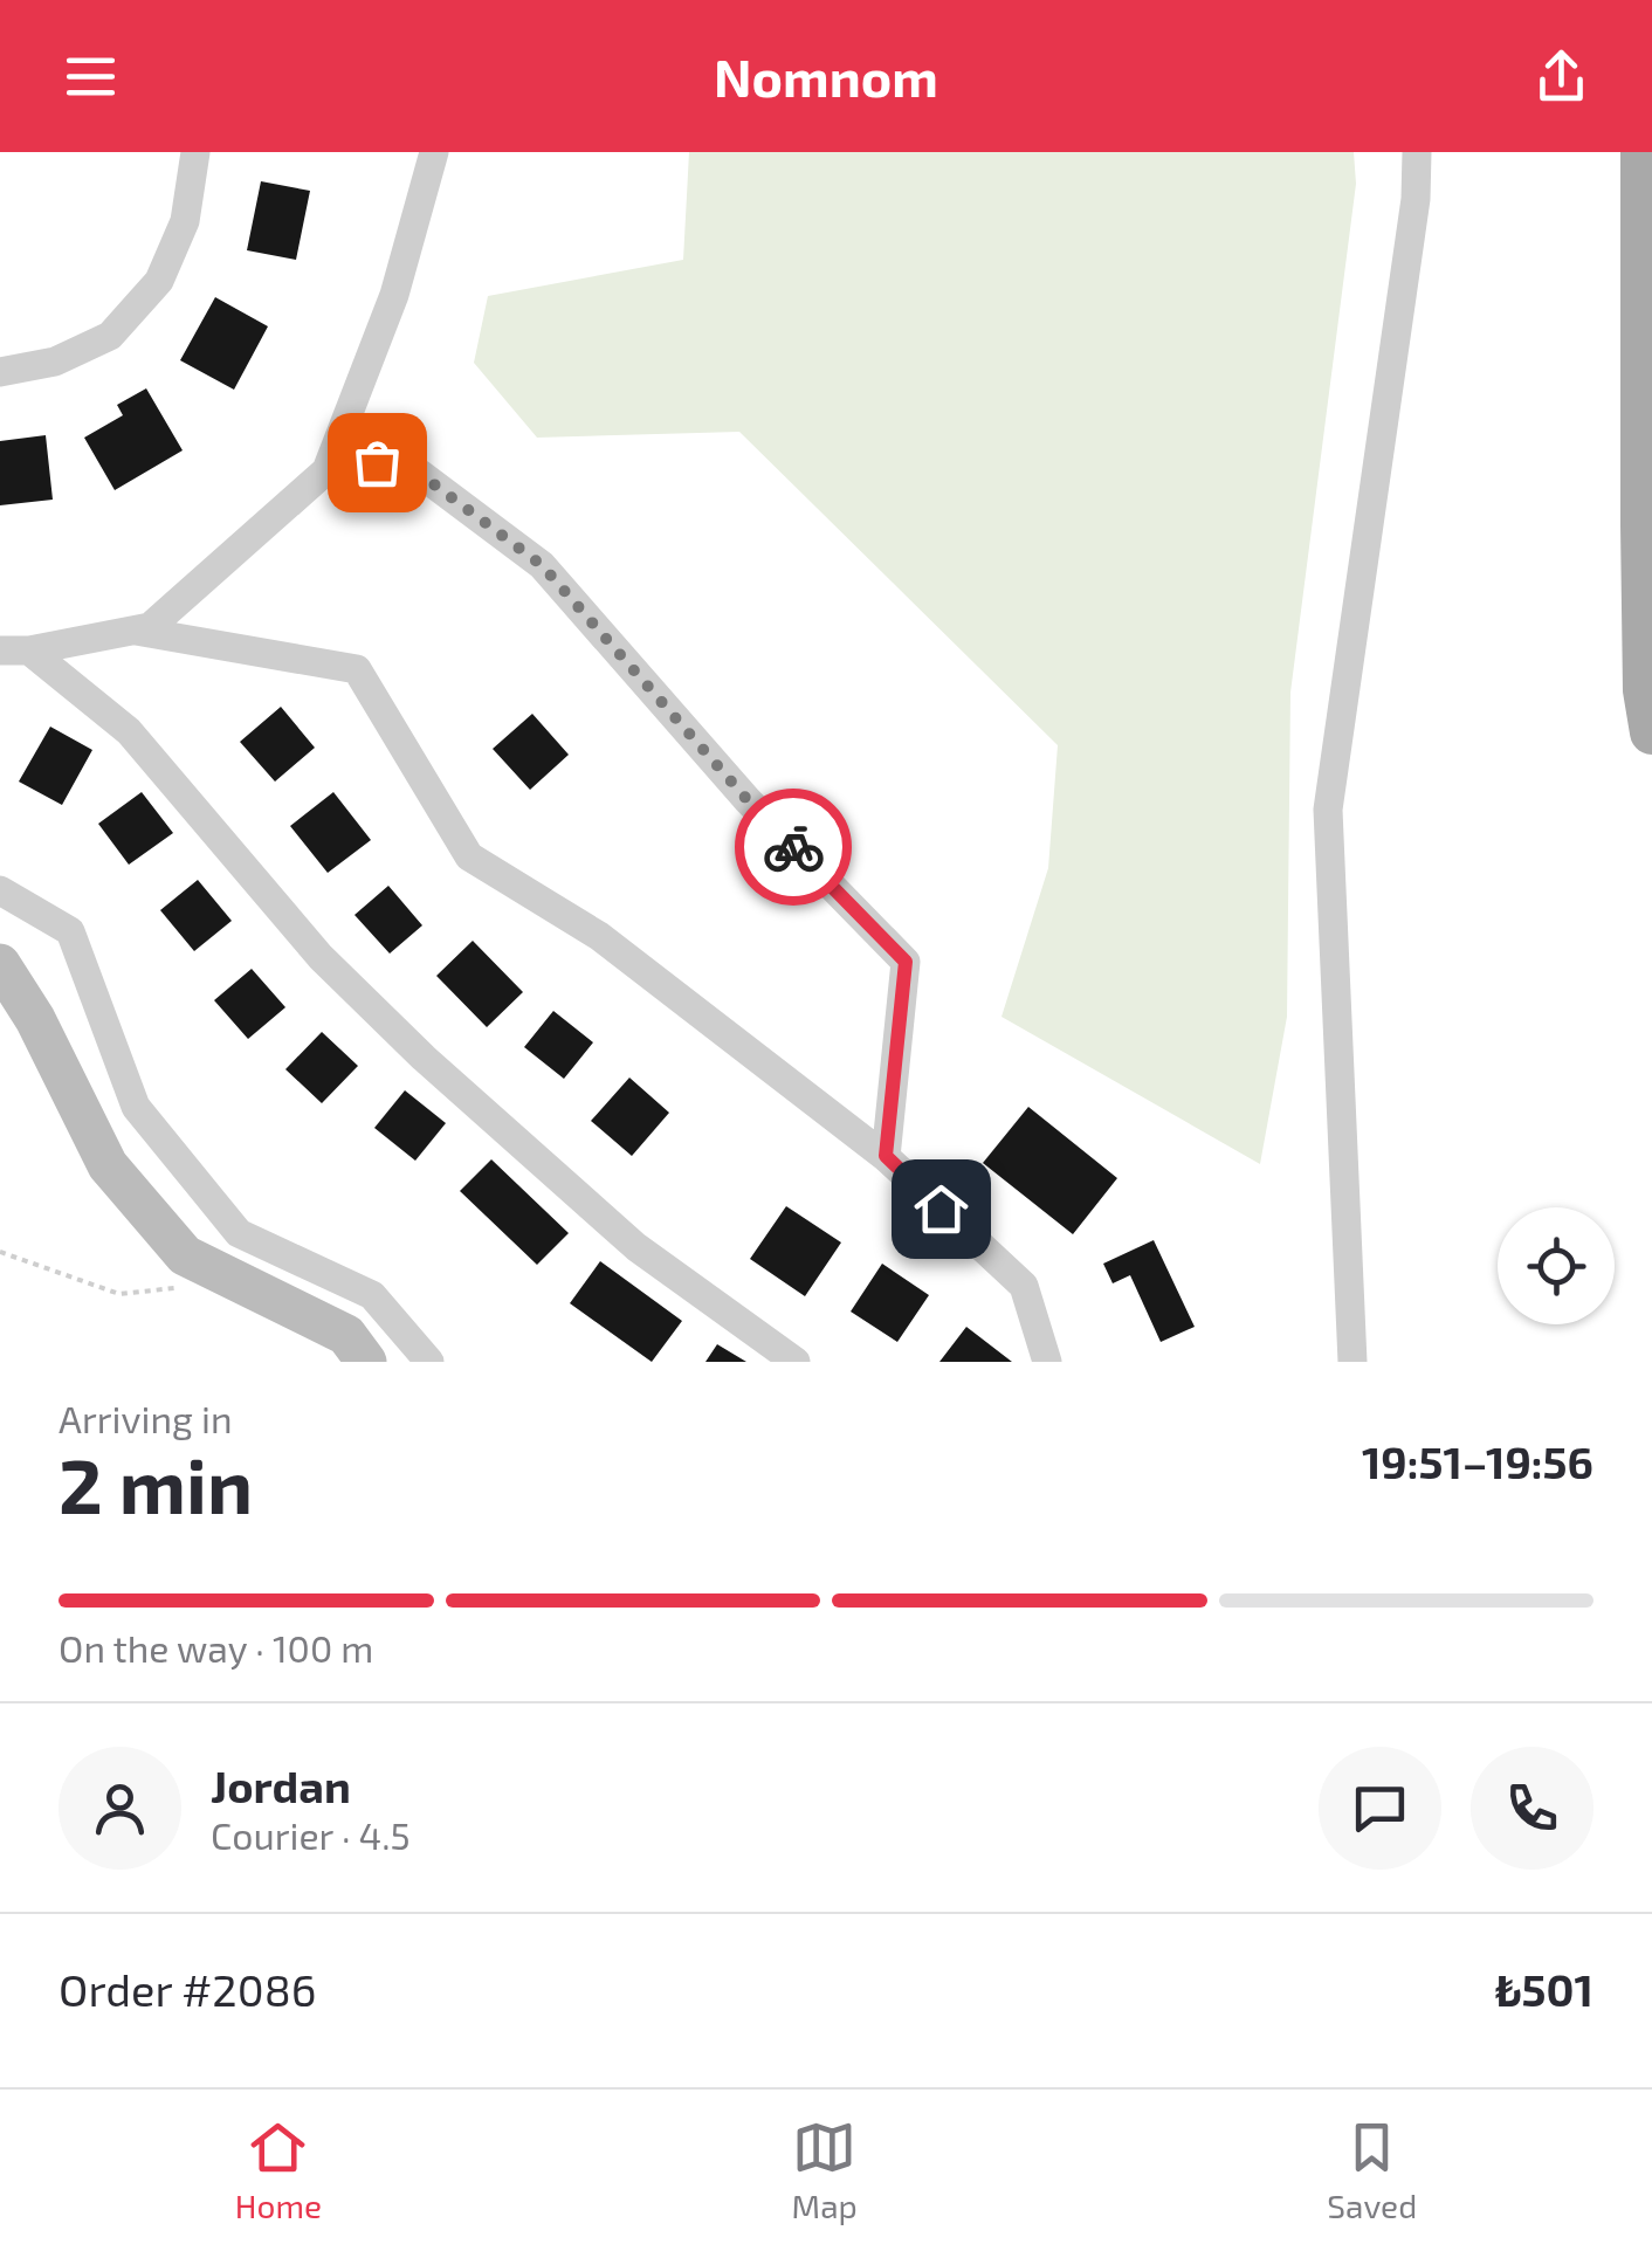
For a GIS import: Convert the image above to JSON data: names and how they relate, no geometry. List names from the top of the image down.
{
  "page": {
    "header": "Nomnom",
    "heading": ["2 min", "Arriving in", "19:51–19:56"],
    "panel": [
      "Jordan",
      "Courier · 4.5",
      "Order #2086",
      "₺501"
    ],
    "bar": "On the way · 100 m",
    "tabs": ["Home", "Map", "Saved"]
  }
}
